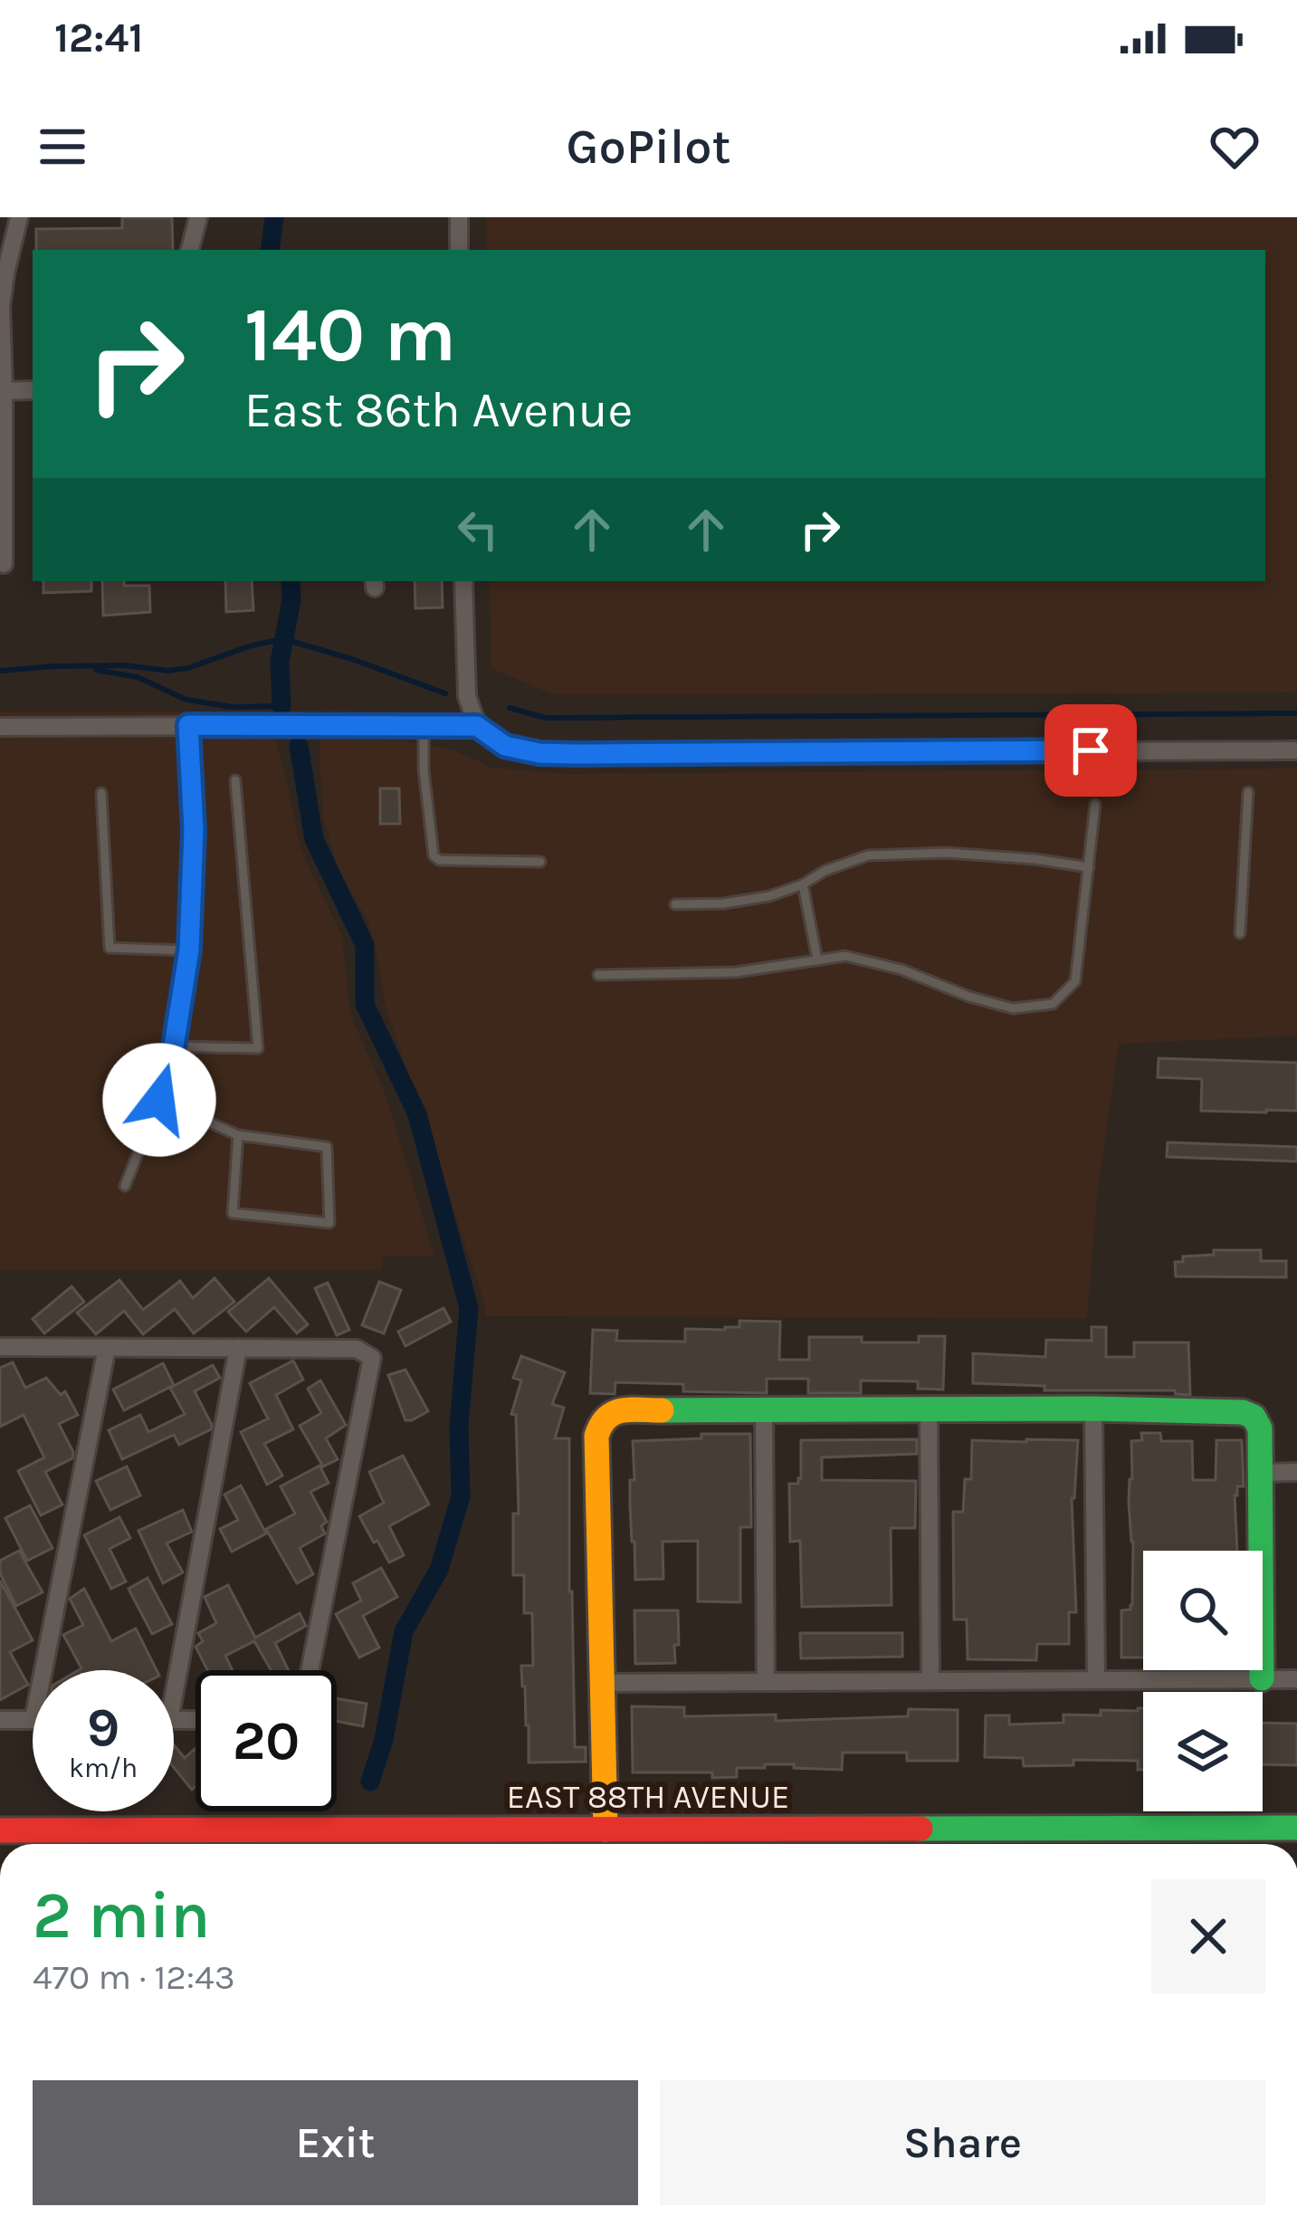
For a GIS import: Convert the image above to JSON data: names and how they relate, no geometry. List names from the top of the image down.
{
  "streets": {
    "street": ["EAST 88TH AVENUE"]
  },
  "page": {
    "status": "12:41",
    "header": "GoPilot",
    "turn": ["140 m", "East 86th Avenue"],
    "speed": "9 km/h",
    "limit": "20",
    "heading": ["2 min", "470 m · 12:43"],
    "buttons": ["Exit", "Share"]
  }
}
